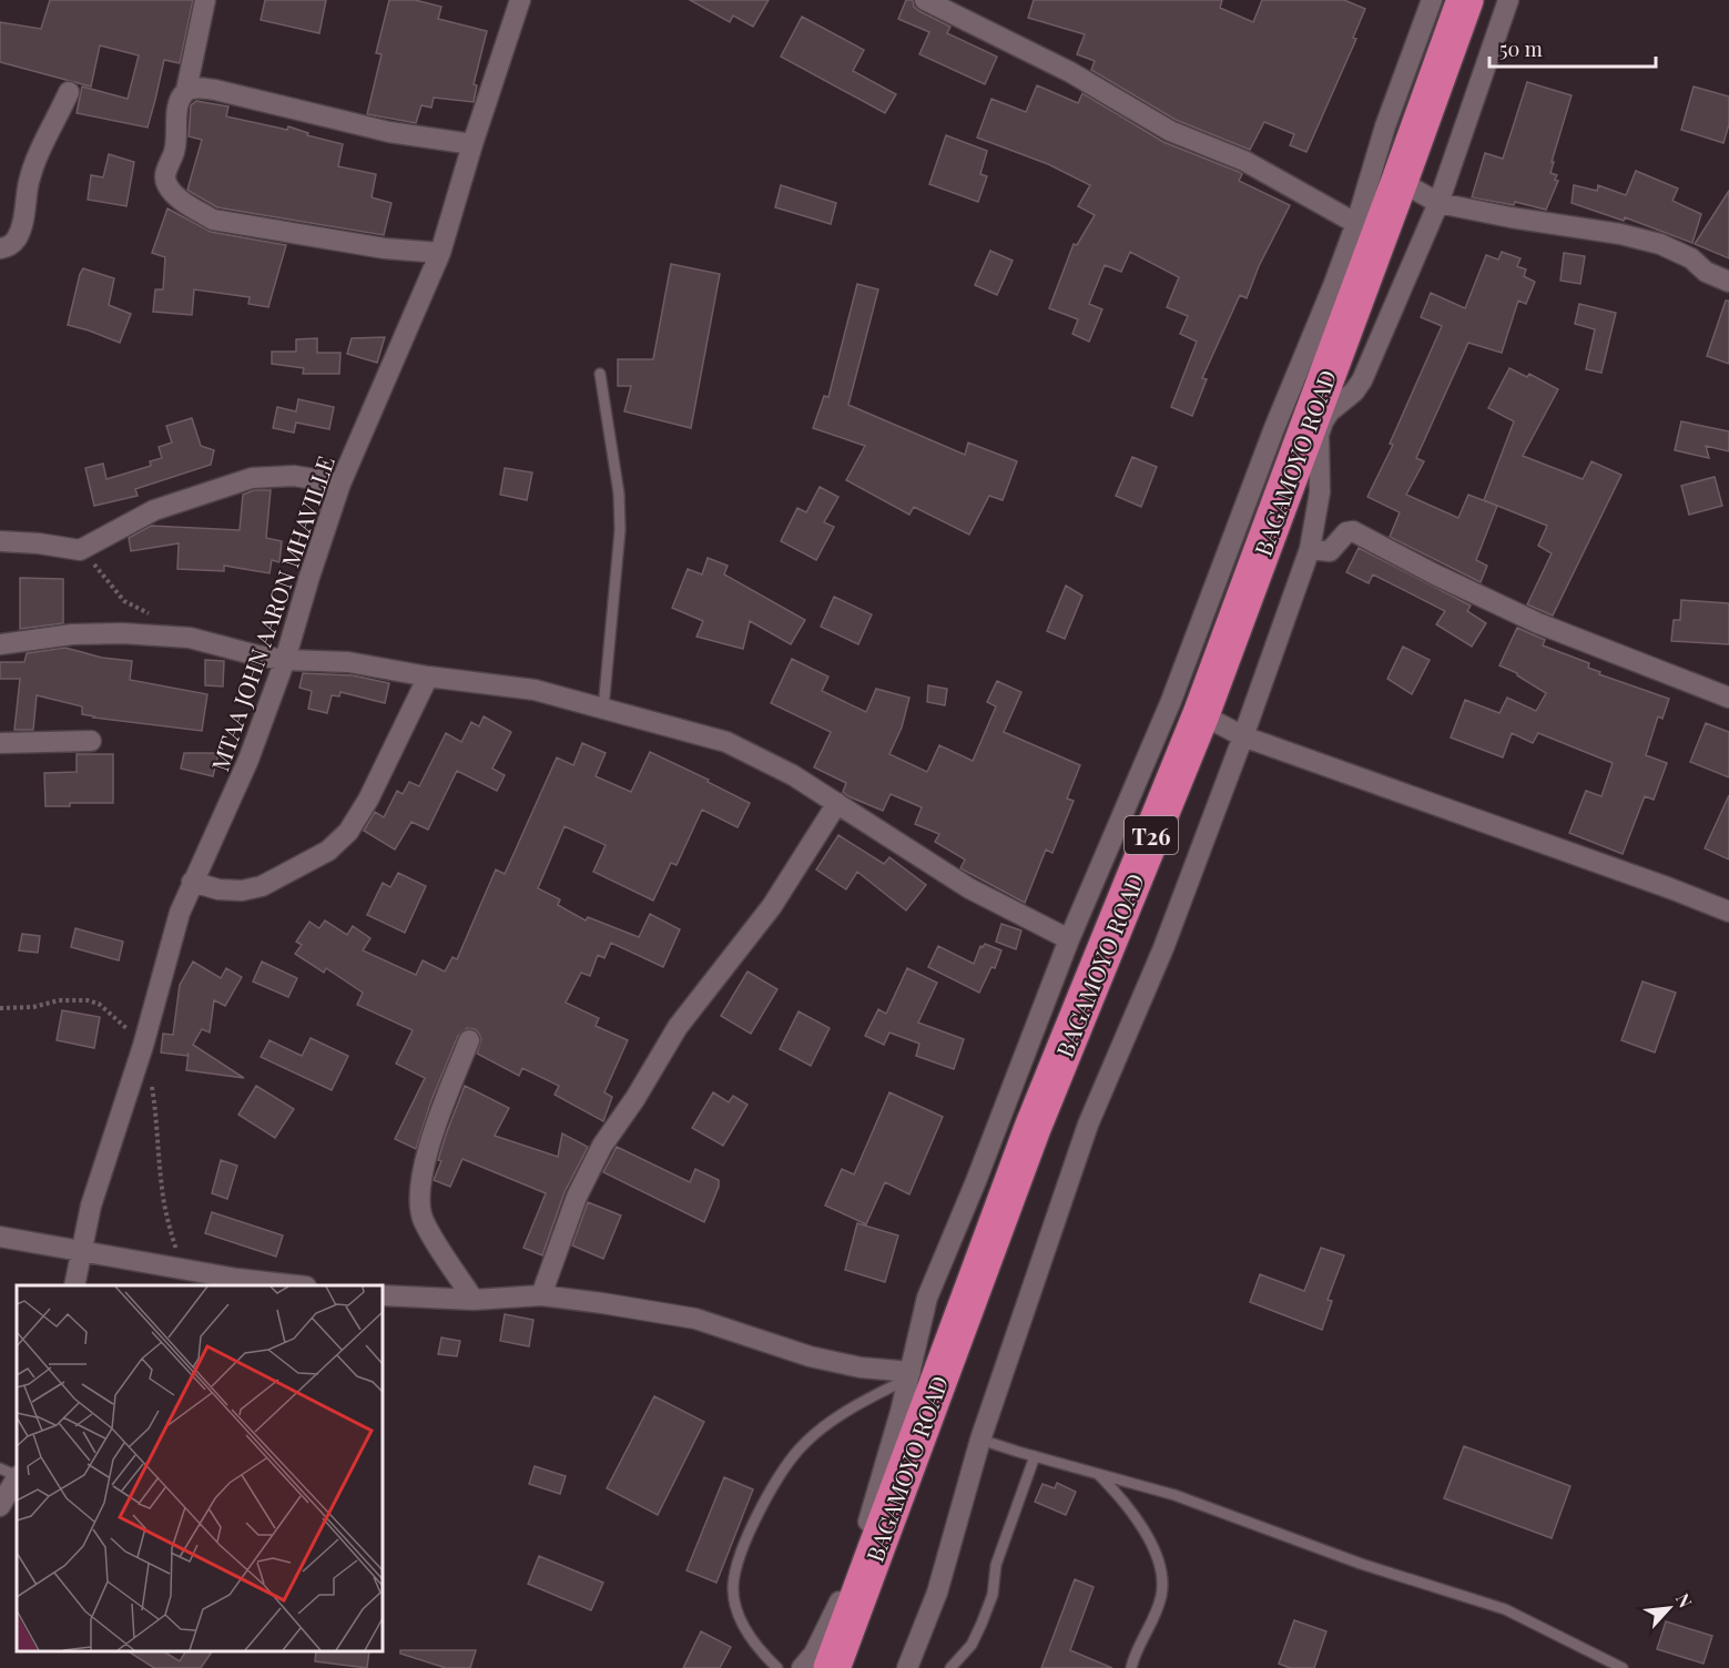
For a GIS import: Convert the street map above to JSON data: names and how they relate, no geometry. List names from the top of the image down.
{
  "streets": {
    "highway": ["BAGAMOYO ROAD", "T26"],
    "street": ["MTAA JOHN AARON MHAVILLE"]
  },
  "scale_bar": "50 m",
  "north": "top right"
}
